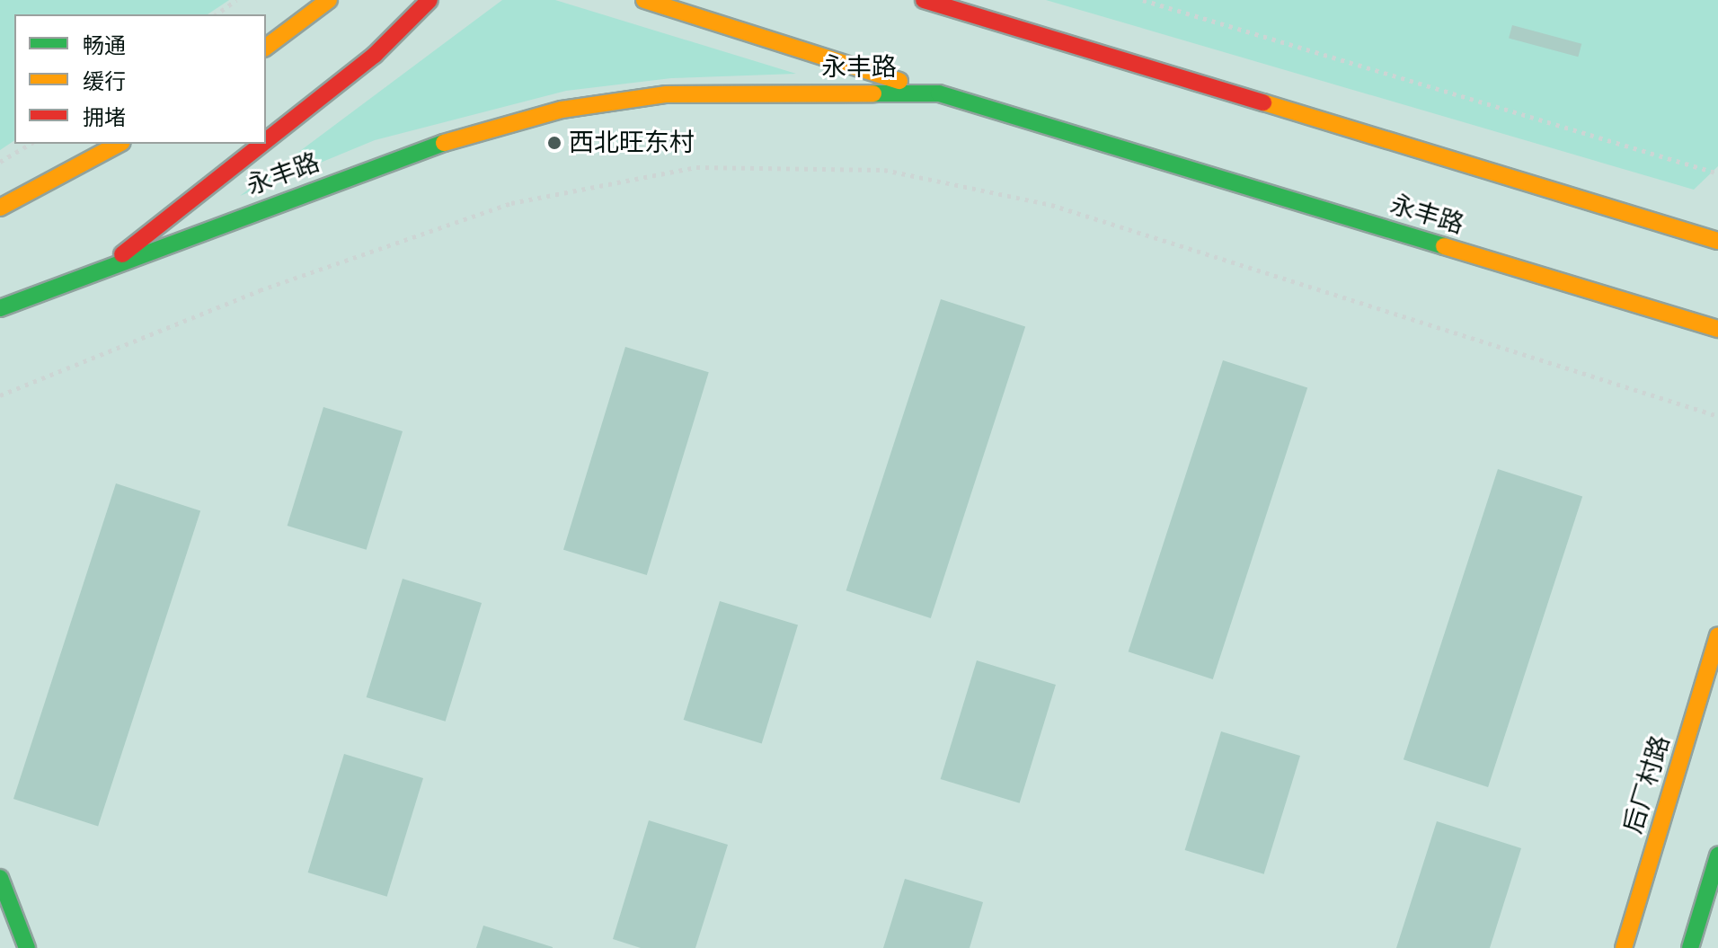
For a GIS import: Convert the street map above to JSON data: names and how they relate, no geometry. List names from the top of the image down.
{
  "streets": {
    "main road": ["永丰路", "后厂村路"]
  },
  "places": ["西北旺东村"],
  "legend": ["畅通", "缓行", "拥堵"]
}
